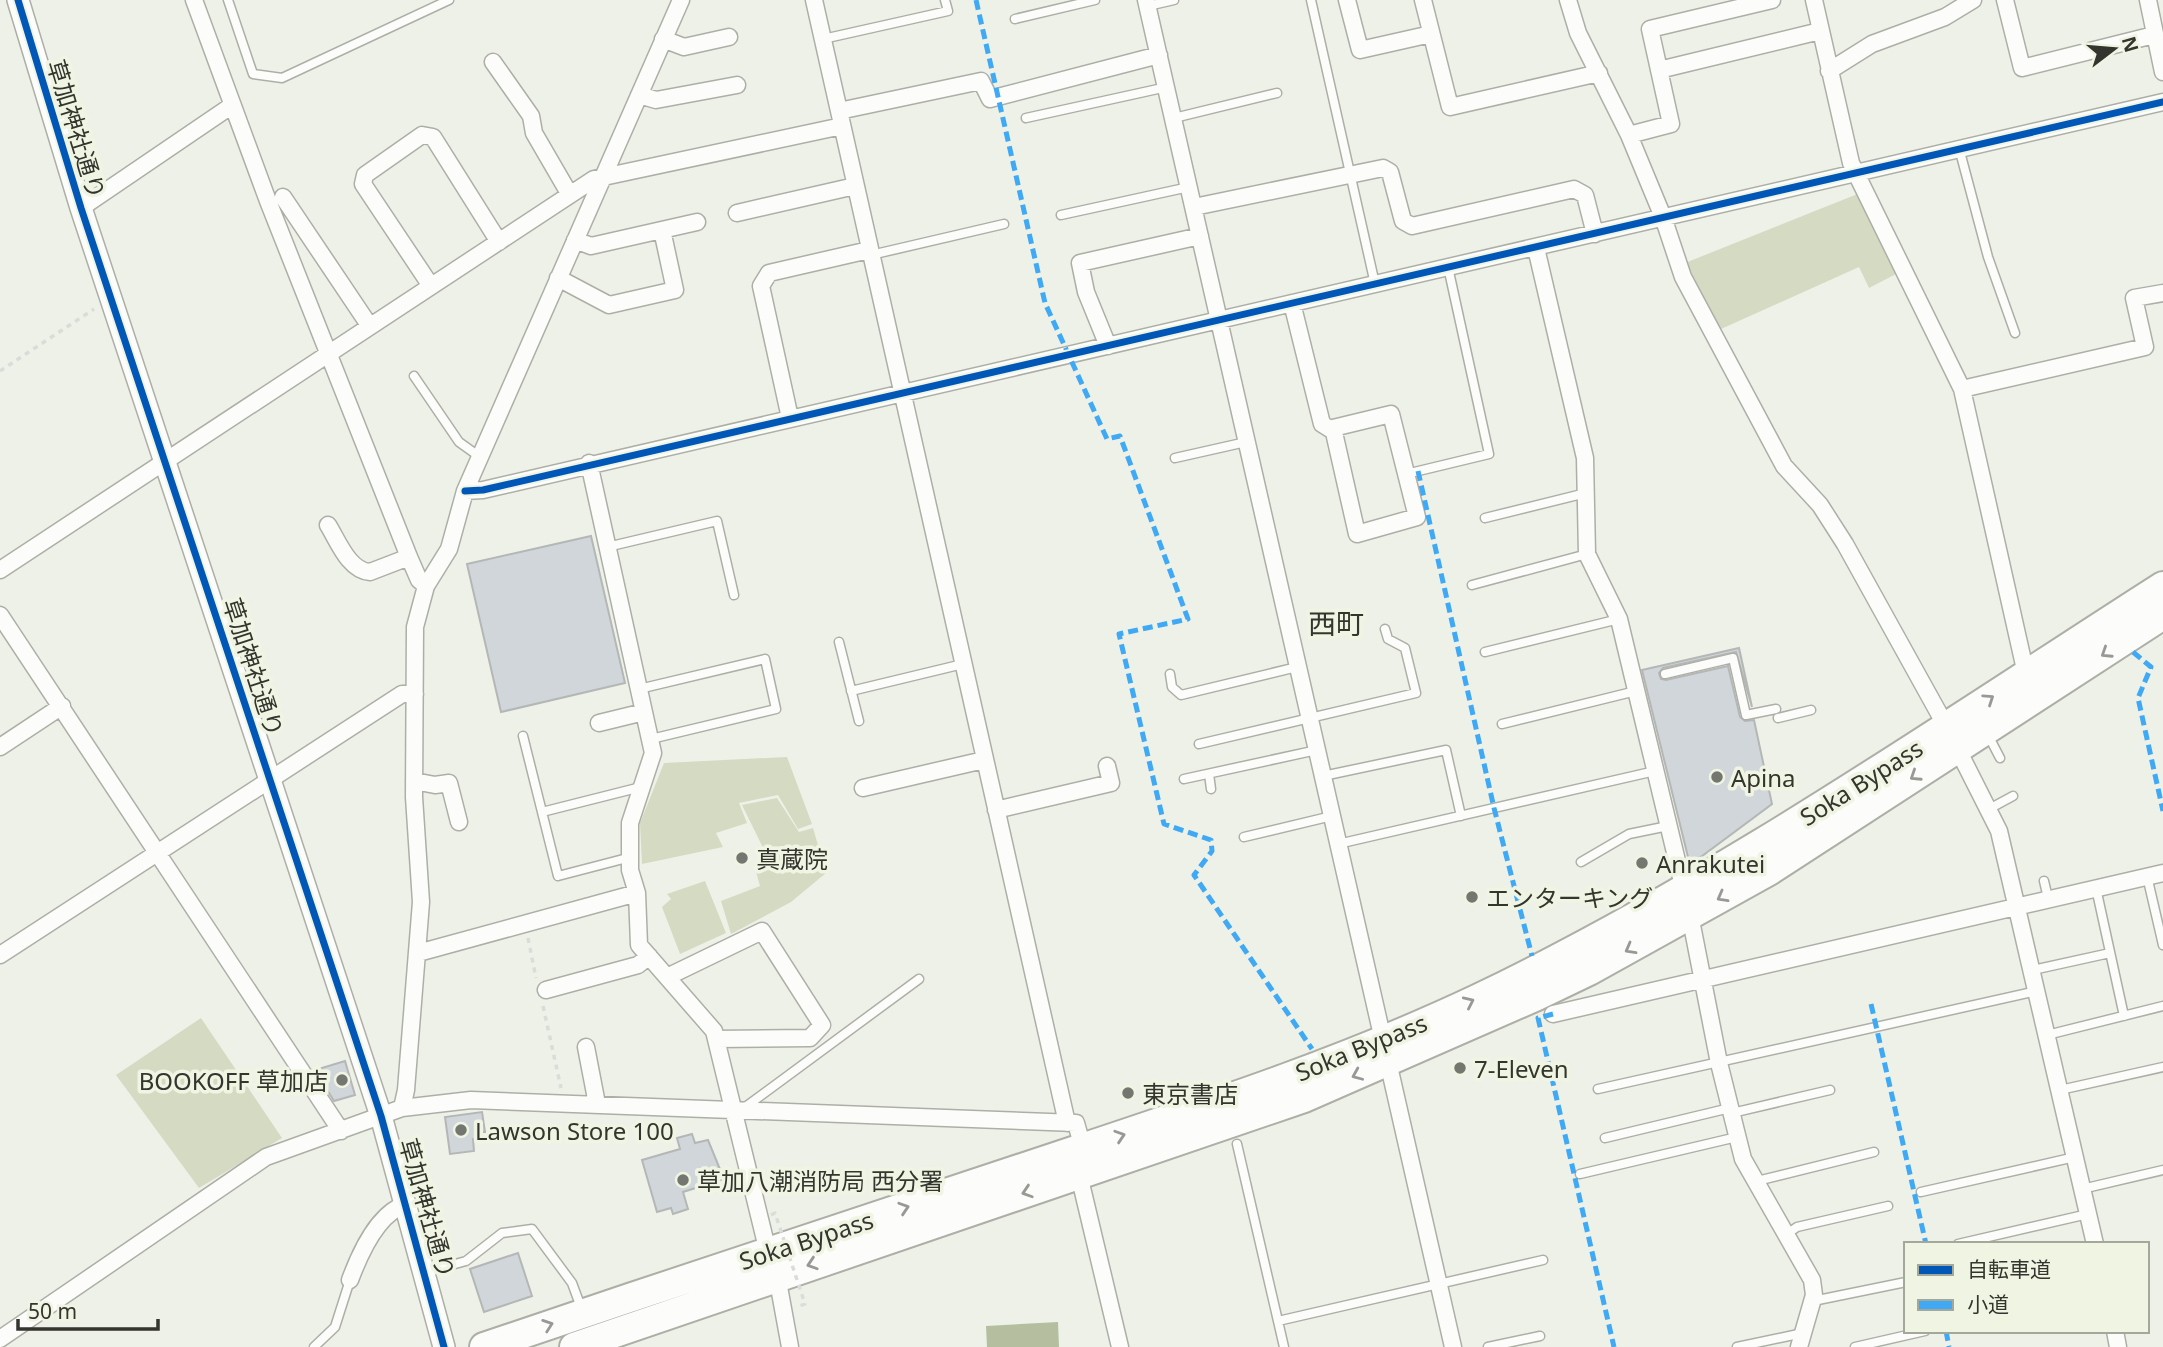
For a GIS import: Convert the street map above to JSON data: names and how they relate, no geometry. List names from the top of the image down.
{
  "streets": {
    "highway": ["Soka Bypass"],
    "street": ["草加神社通り"]
  },
  "districts": ["西町"],
  "places": [
    "Apina",
    "真蔵院",
    "Anrakutei",
    "エンターキング",
    "7-Eleven",
    "BOOKOFF 草加店",
    "東京書店",
    "Lawson Store 100",
    "草加八潮消防局 西分署"
  ],
  "legend": ["自転車道", "小道"],
  "scale_bar": "50 m",
  "north": "right"
}
